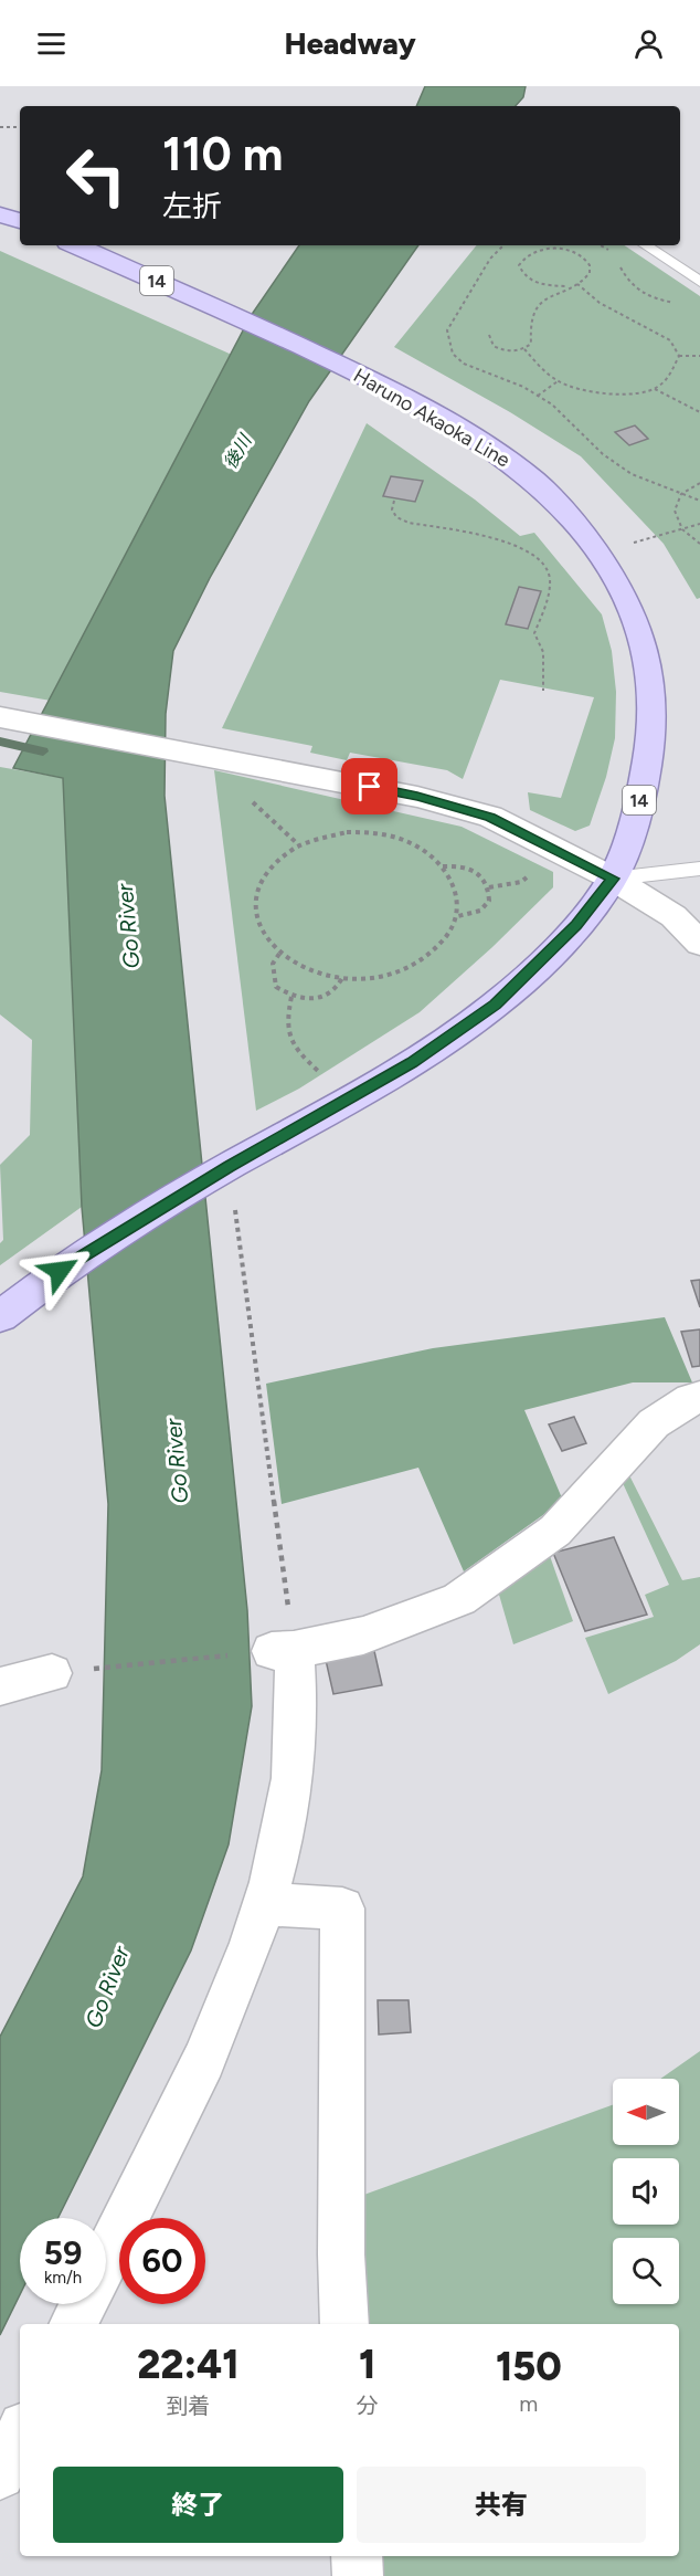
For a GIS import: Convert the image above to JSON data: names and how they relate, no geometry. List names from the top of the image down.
{
  "streets": {
    "main road": ["14", "Haruno Akaoka Line"]
  },
  "water": ["後川", "Go River"],
  "north": "left",
  "page": {
    "header": "Headway",
    "turn": ["110 m", "左折"],
    "speed": "59 km/h",
    "limit": "60",
    "eta": [
      "22:41",
      "到着",
      "1",
      "分",
      "150",
      "m"
    ],
    "buttons": ["終了", "共有"]
  }
}
